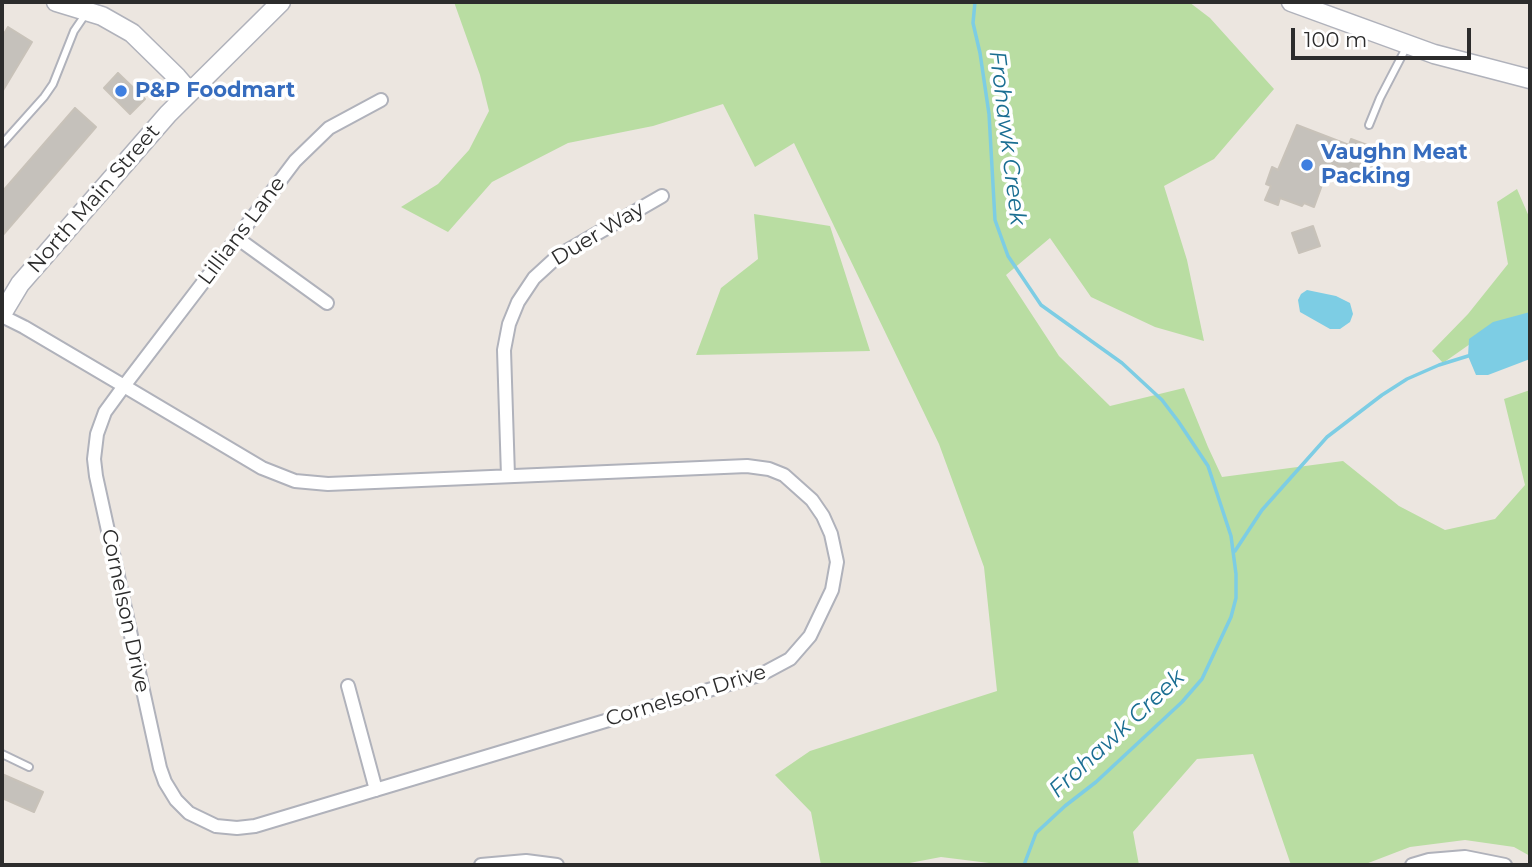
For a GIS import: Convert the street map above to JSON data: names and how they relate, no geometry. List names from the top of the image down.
{
  "streets": {
    "street": [
      "North Main Street",
      "Lillians Lane",
      "Duer Way",
      "Cornelson Drive"
    ]
  },
  "crossings": [
    ["North Main Street", "Cornelson Drive"],
    ["Lillians Lane", "Cornelson Drive"],
    ["Duer Way", "Cornelson Drive"]
  ],
  "water": ["Frohawk Creek"],
  "places": ["P&P Foodmart", "Vaughn Meat Packing"],
  "scale_bar": "100 m"
}
